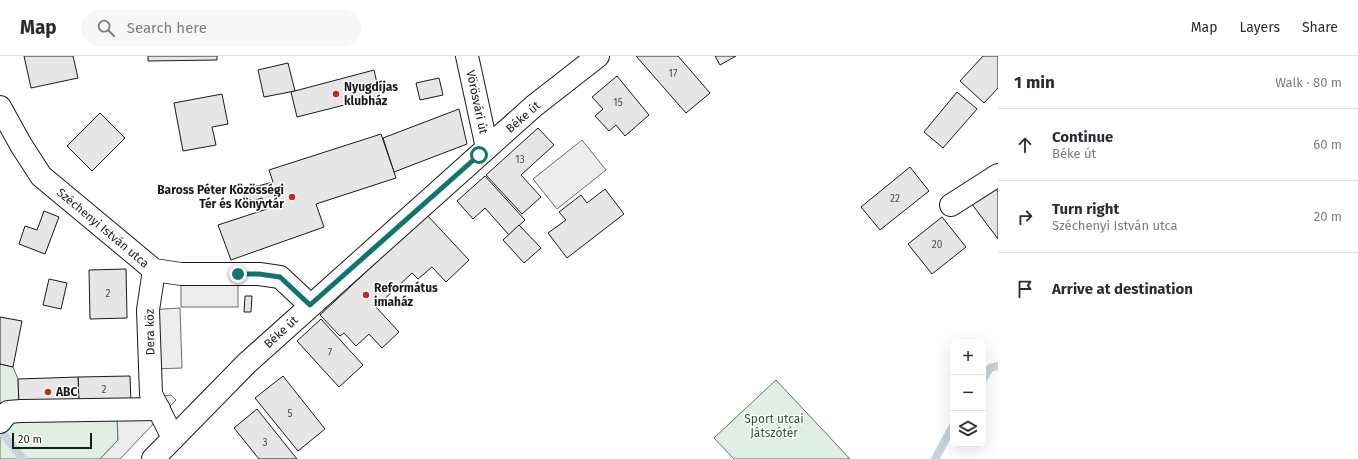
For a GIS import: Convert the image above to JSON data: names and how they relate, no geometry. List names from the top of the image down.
{
  "streets": {
    "street": [
      "Vörösvári út",
      "Béke út",
      "Széchenyi István utca",
      "Dera köz"
    ]
  },
  "crossings": [
    ["Vörösvári út", "Béke út"],
    ["Béke út", "Széchenyi István utca"],
    ["Széchenyi István utca", "Dera köz"]
  ],
  "parks": ["Sport utcai Játszótér"],
  "places": [
    "Nyugdíjas klubház",
    "Baross Péter Közösségi Tér és Könyvtár",
    "Református imaház",
    "ABC"
  ],
  "house_numbers": [
    "17",
    "15",
    "13",
    "22",
    "20",
    "2",
    "7",
    "2",
    "5",
    "3"
  ],
  "scale_bar": "20 m",
  "page": {
    "header": "Map",
    "search": "Search here",
    "nav": ["Map", "Layers", "Share"],
    "heading": ["1 min", "Walk · 80 m"],
    "list": [
      ["Continue", "Béke út", "60 m"],
      ["Turn right", "Széchenyi István utca", "20 m"],
      "Arrive at destination"
    ],
    "map_buttons": ["+", "−"],
    "scale": "20 m"
  }
}
